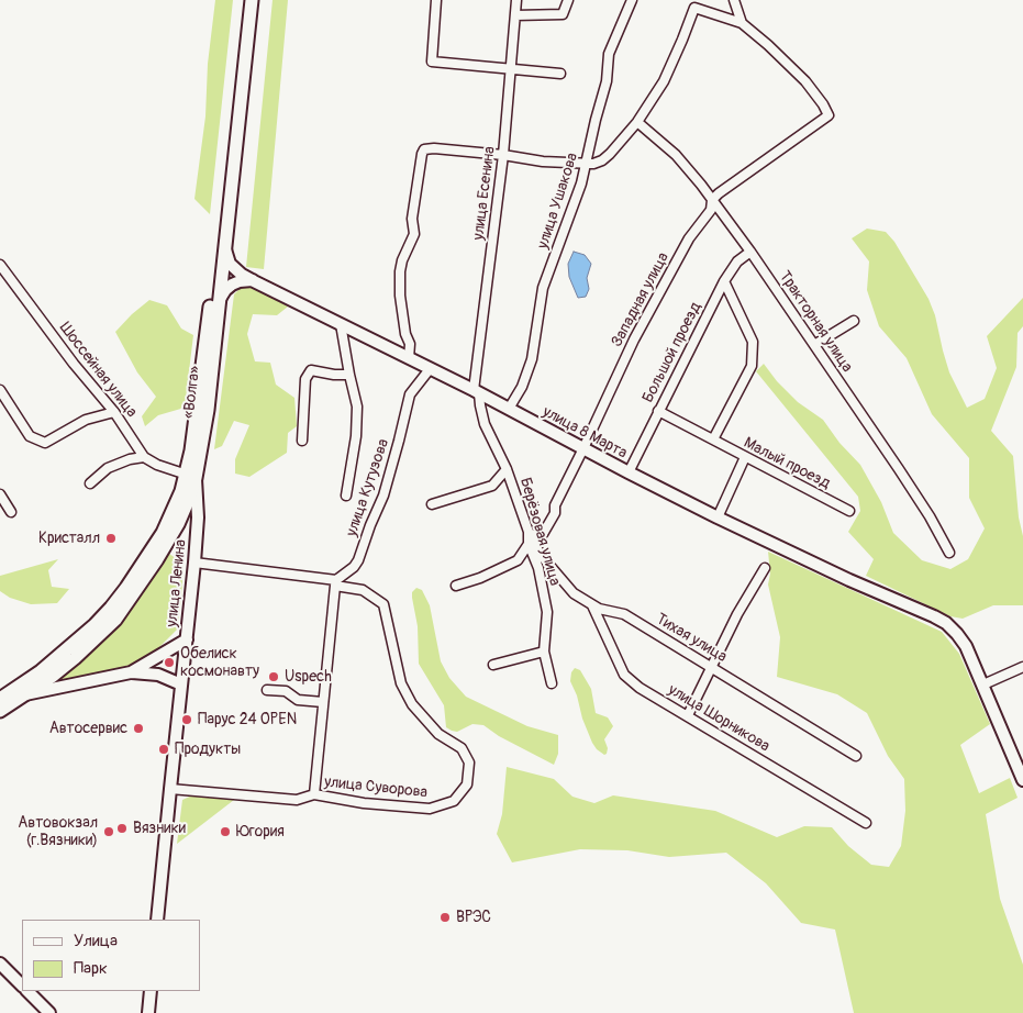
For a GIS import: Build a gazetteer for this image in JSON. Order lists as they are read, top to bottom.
{
  "streets": {
    "highway": ["«Волга»"],
    "main road": ["улица 8 Марта", "улица Ленина"],
    "street": [
      "улица Есенина",
      "улица Ушакова",
      "Западная улица",
      "Тракторная улица",
      "Большой проезд",
      "Шоссейная улица",
      "Малый проезд",
      "улица Кутузова",
      "Берёзовая улица",
      "Тихая улица",
      "улица Шорникова",
      "улица Суворова"
    ]
  },
  "crossings": [
    ["улица Есенина", "улица 8 Марта"],
    ["улица Есенина", "Берёзовая улица"],
    ["улица Ушакова", "улица 8 Марта"],
    ["Западная улица", "Тракторная улица"],
    ["Западная улица", "улица 8 Марта"],
    ["Западная улица", "Берёзовая улица"],
    ["Западная улица", "Тихая улица"],
    ["Тракторная улица", "Большой проезд"],
    ["Большой проезд", "улица 8 Марта"],
    ["Большой проезд", "Малый проезд"],
    ["«Волга»", "улица 8 Марта"],
    ["«Волга»", "улица Ленина"],
    ["улица 8 Марта", "улица Кутузова"],
    ["улица 8 Марта", "Берёзовая улица"],
    ["улица Кутузова", "улица Суворова"],
    ["Берёзовая улица", "Тихая улица"],
    ["улица Ленина", "улица Суворова"],
    ["Тихая улица", "улица Шорникова"]
  ],
  "places": [
    "Кристалл",
    "Обелиск космонавту",
    "Uspech",
    "Парус 24 OPEN",
    "Автосервис",
    "Продукты",
    "Вязники",
    "Автовокзал (г.Вязники)",
    "Югория",
    "ВРЭС"
  ],
  "legend": ["Улица", "Парк"]
}
